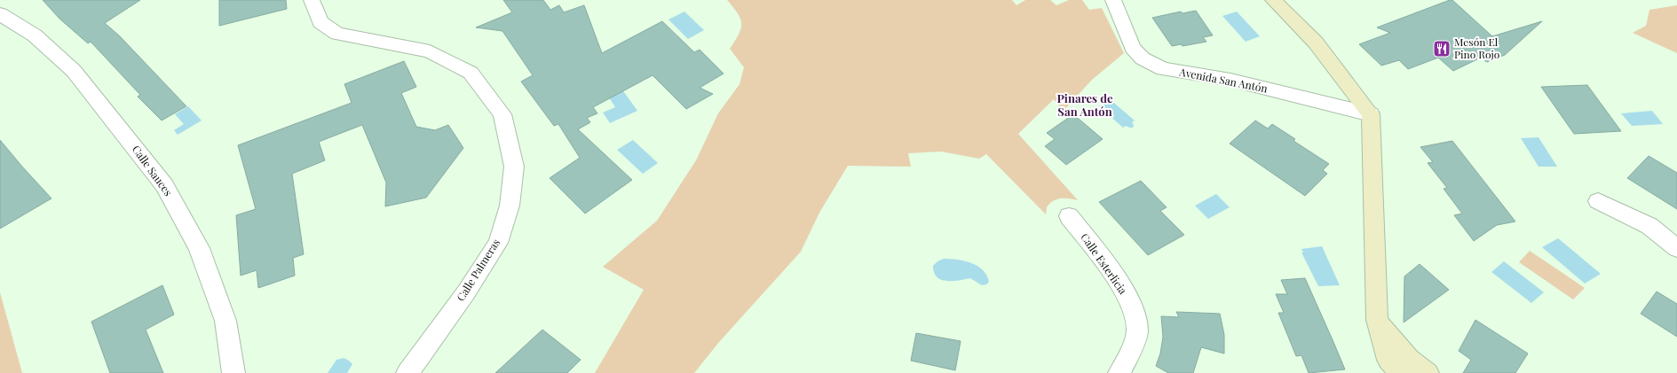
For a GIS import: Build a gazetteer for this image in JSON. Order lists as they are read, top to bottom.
{
  "streets": {
    "street": [
      "Avenida San Antón",
      "Calle Sauces",
      "Calle Esterlicia",
      "Calle Palmeras"
    ]
  },
  "districts": ["Pinares de San Antón"],
  "places": {
    "restaurant": ["Mesón El Pino Rojo"]
  }
}
